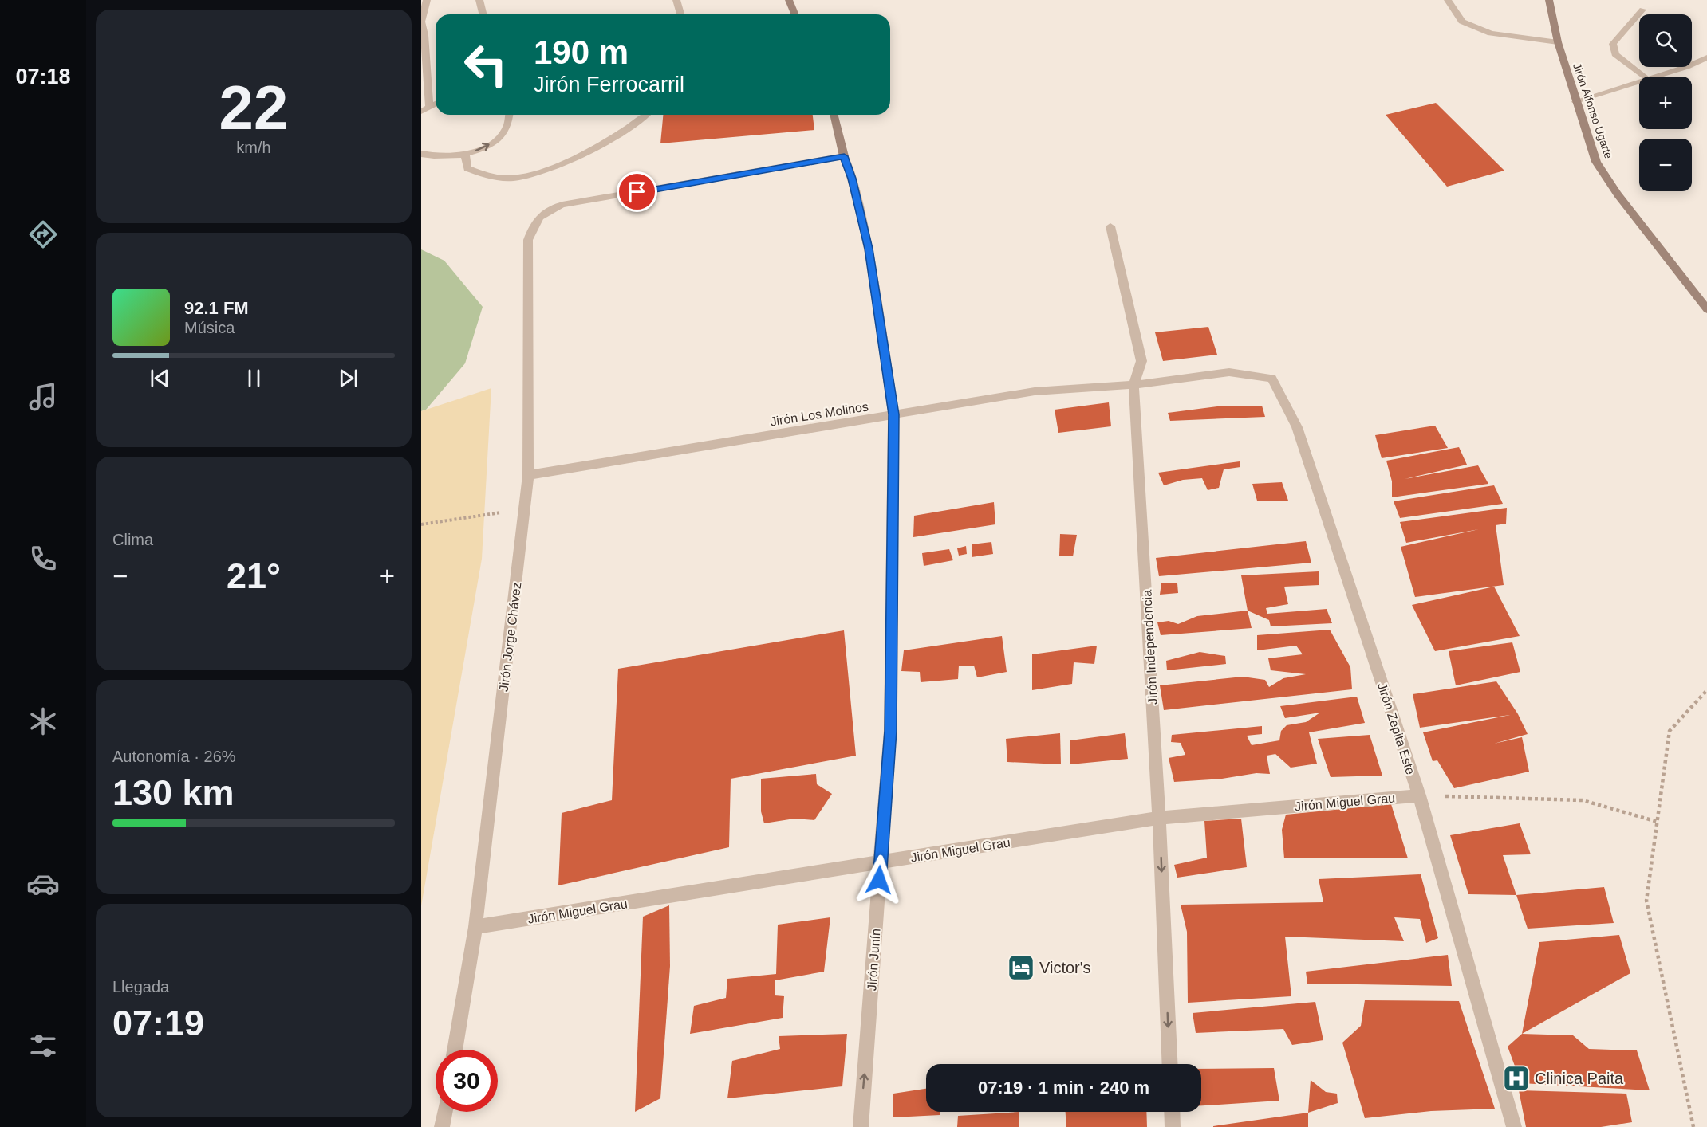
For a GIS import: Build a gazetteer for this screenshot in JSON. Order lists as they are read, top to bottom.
{
  "streets": {
    "main road": ["Jirón Alfonso Ugarte", "Jirón Junín"],
    "street": [
      "Jirón Los Molinos",
      "Jirón Jorge Chávez",
      "Jirón Independencia",
      "Jirón Zepita Este",
      "Jirón Miguel Grau"
    ]
  },
  "crossings": [
    ["Jirón Los Molinos", "Jirón Jorge Chávez"],
    ["Jirón Los Molinos", "Jirón Independencia"],
    ["Jirón Los Molinos", "Jirón Zepita Este"],
    ["Jirón Los Molinos", "Jirón Junín"],
    ["Jirón Jorge Chávez", "Jirón Miguel Grau"],
    ["Jirón Jorge Chávez", "Jirón Junín"],
    ["Jirón Independencia", "Jirón Miguel Grau"],
    ["Jirón Zepita Este", "Jirón Miguel Grau"],
    ["Jirón Miguel Grau", "Jirón Junín"]
  ],
  "places": {
    "hotel": ["Victor's"],
    "hospital": ["Clinica Paita"]
  },
  "page": {
    "tabs": "07:18",
    "tile": [
      ["22", "km/h"],
      "Clima",
      ["Autonomía · 26%", "130 km"],
      ["Llegada", "07:19"]
    ],
    "map_buttons": ["+", "−"],
    "turn": ["190 m", "Jirón Ferrocarril"],
    "song": ["92.1 FM", "Música"],
    "heat": ["−", "21°", "+"],
    "limit": "30",
    "trip": "07:19 · 1 min · 240 m"
  }
}
